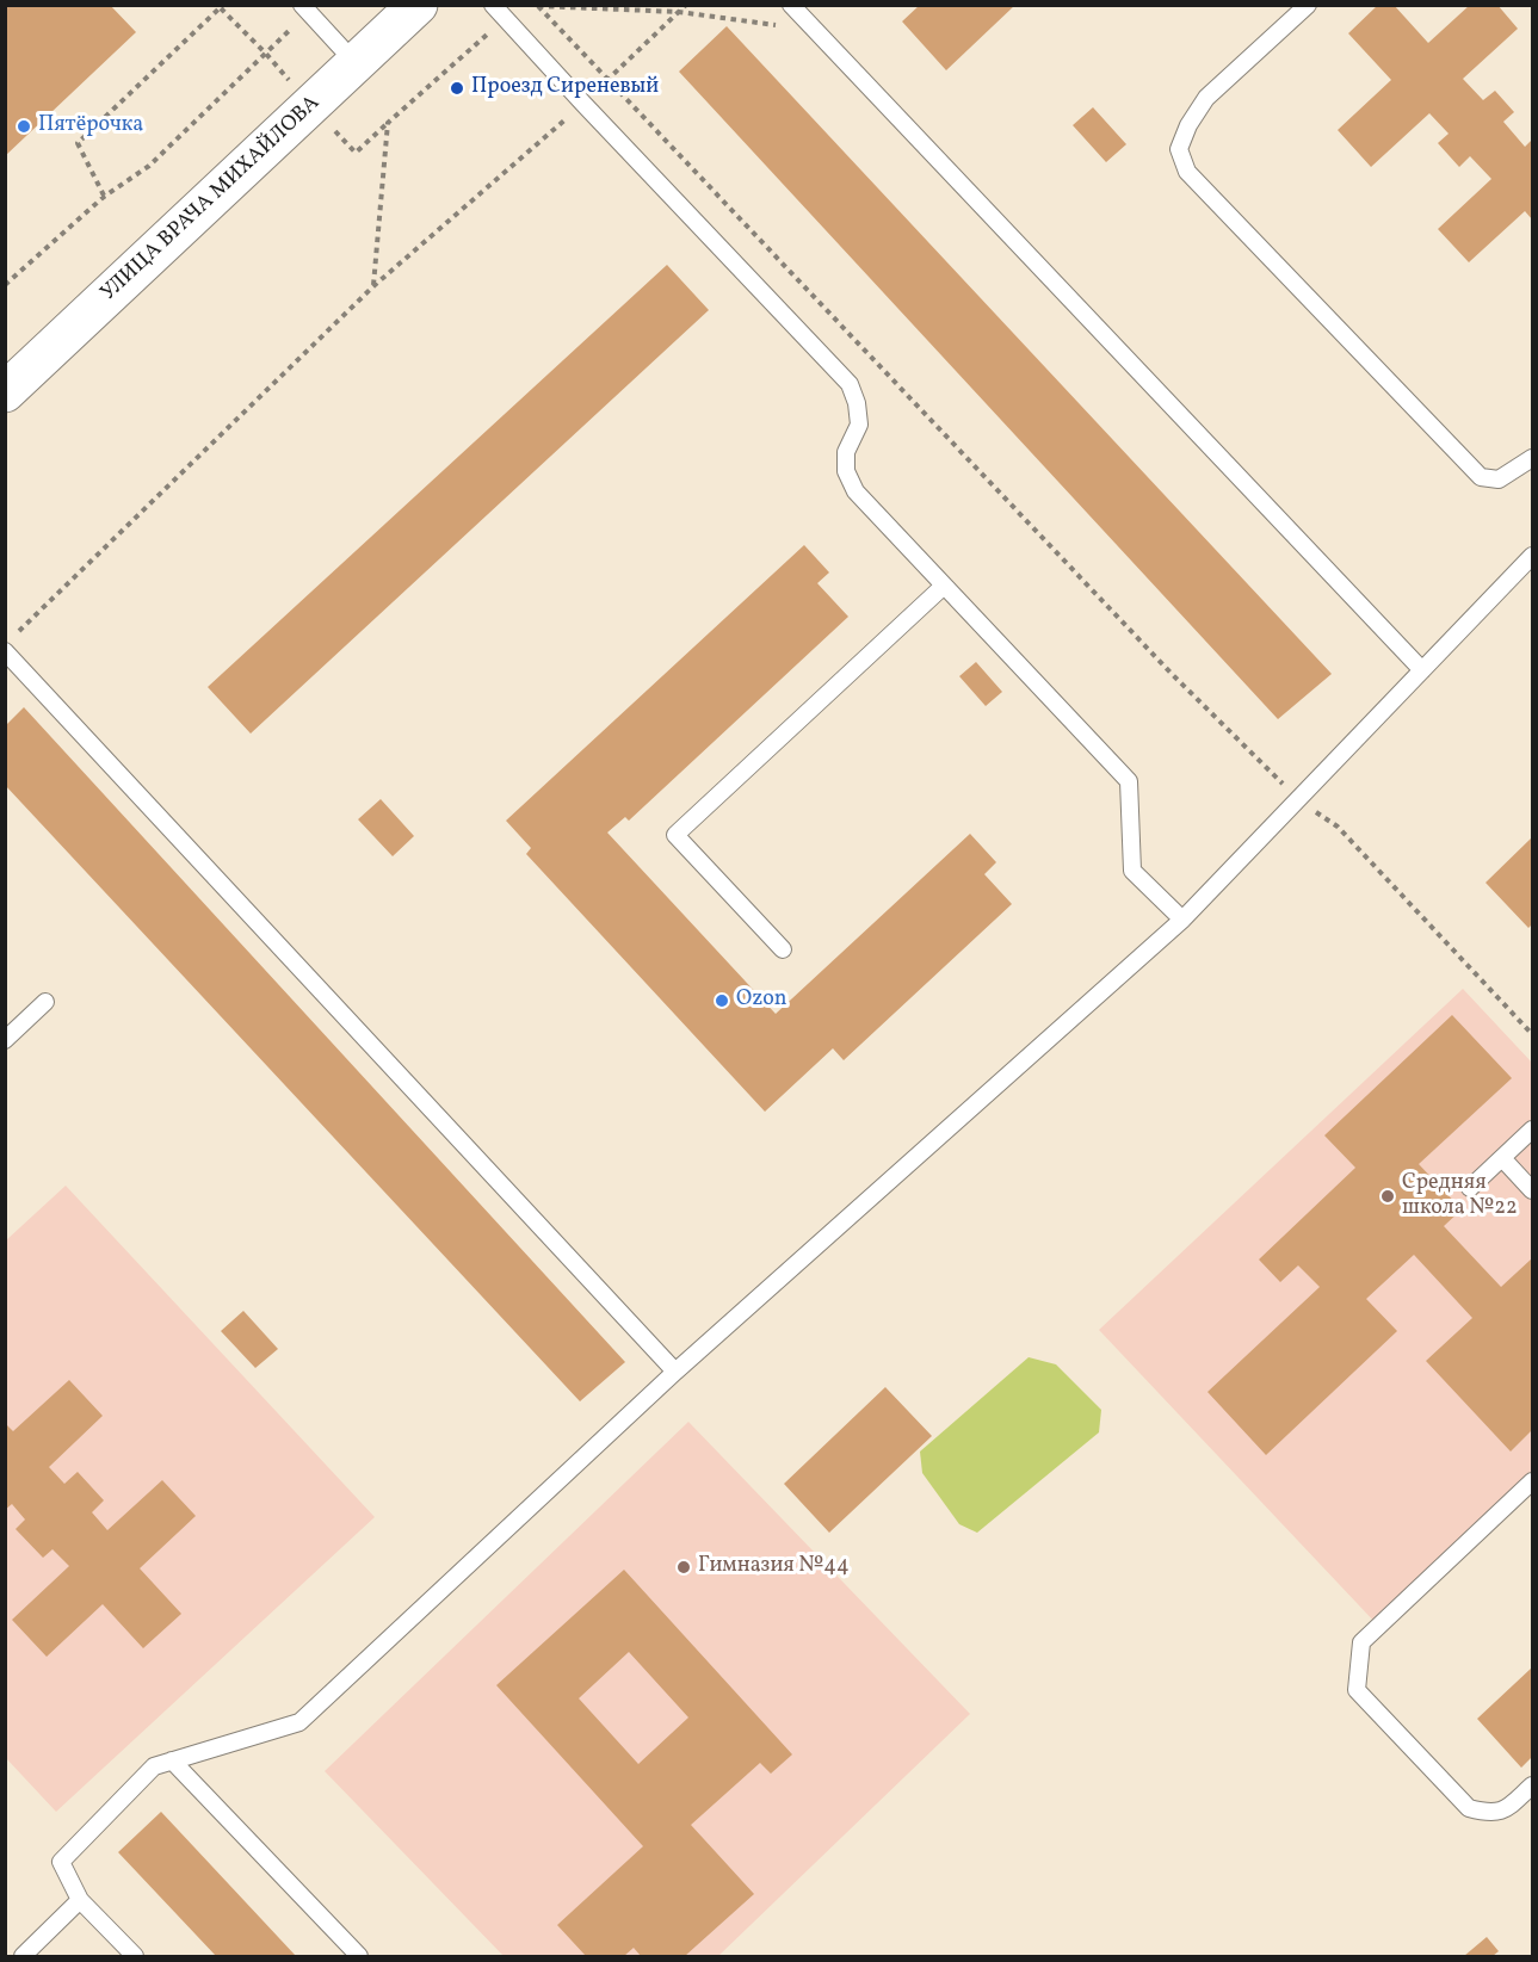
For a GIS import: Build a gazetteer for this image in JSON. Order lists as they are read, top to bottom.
{
  "streets": {
    "main road": ["УЛИЦА ВРАЧА МИХАЙЛОВА"]
  },
  "places": [
    "Проезд Сиреневый",
    "Пятёрочка",
    "Ozon",
    "Средняя школа №22",
    "Гимназия №44"
  ]
}
